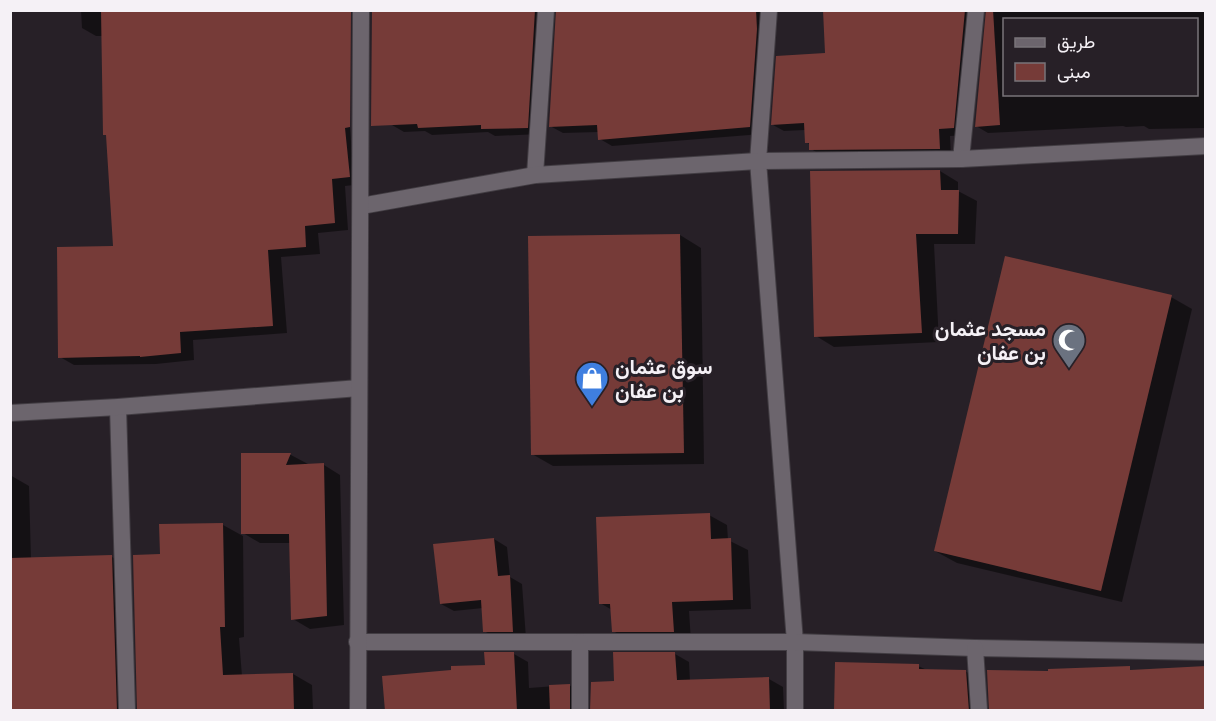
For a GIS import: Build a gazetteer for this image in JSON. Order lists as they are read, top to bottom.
{
  "places": {
    "mosque": ["مسجد عثمان بن عفان"],
    "shop": ["سوق عثمان بن عفان"]
  },
  "legend": ["طريق", "مبنى"]
}
